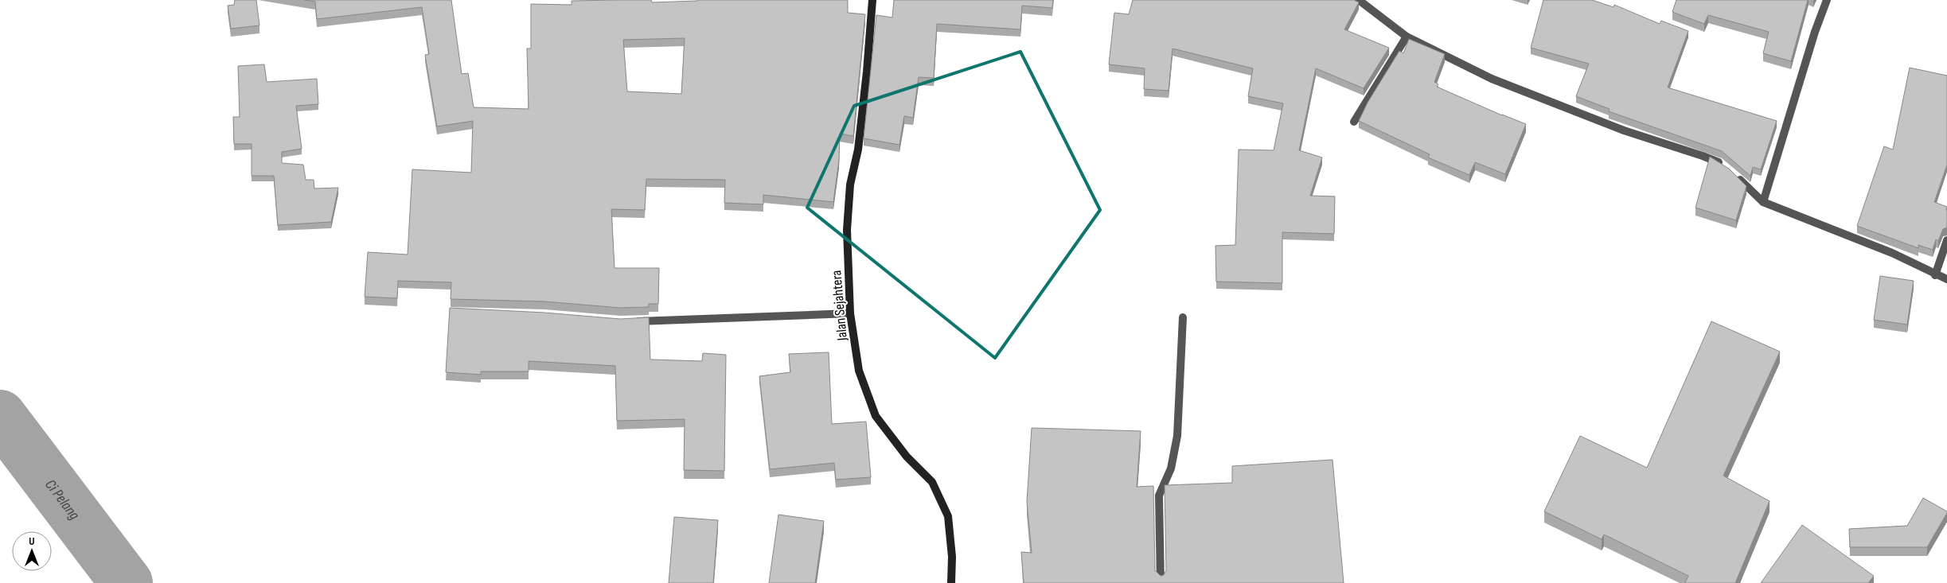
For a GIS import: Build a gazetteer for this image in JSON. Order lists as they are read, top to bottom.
{
  "streets": {
    "street": ["Jalan Sejahtera"]
  },
  "water": ["Ci Pelang"],
  "north": "top"
}
